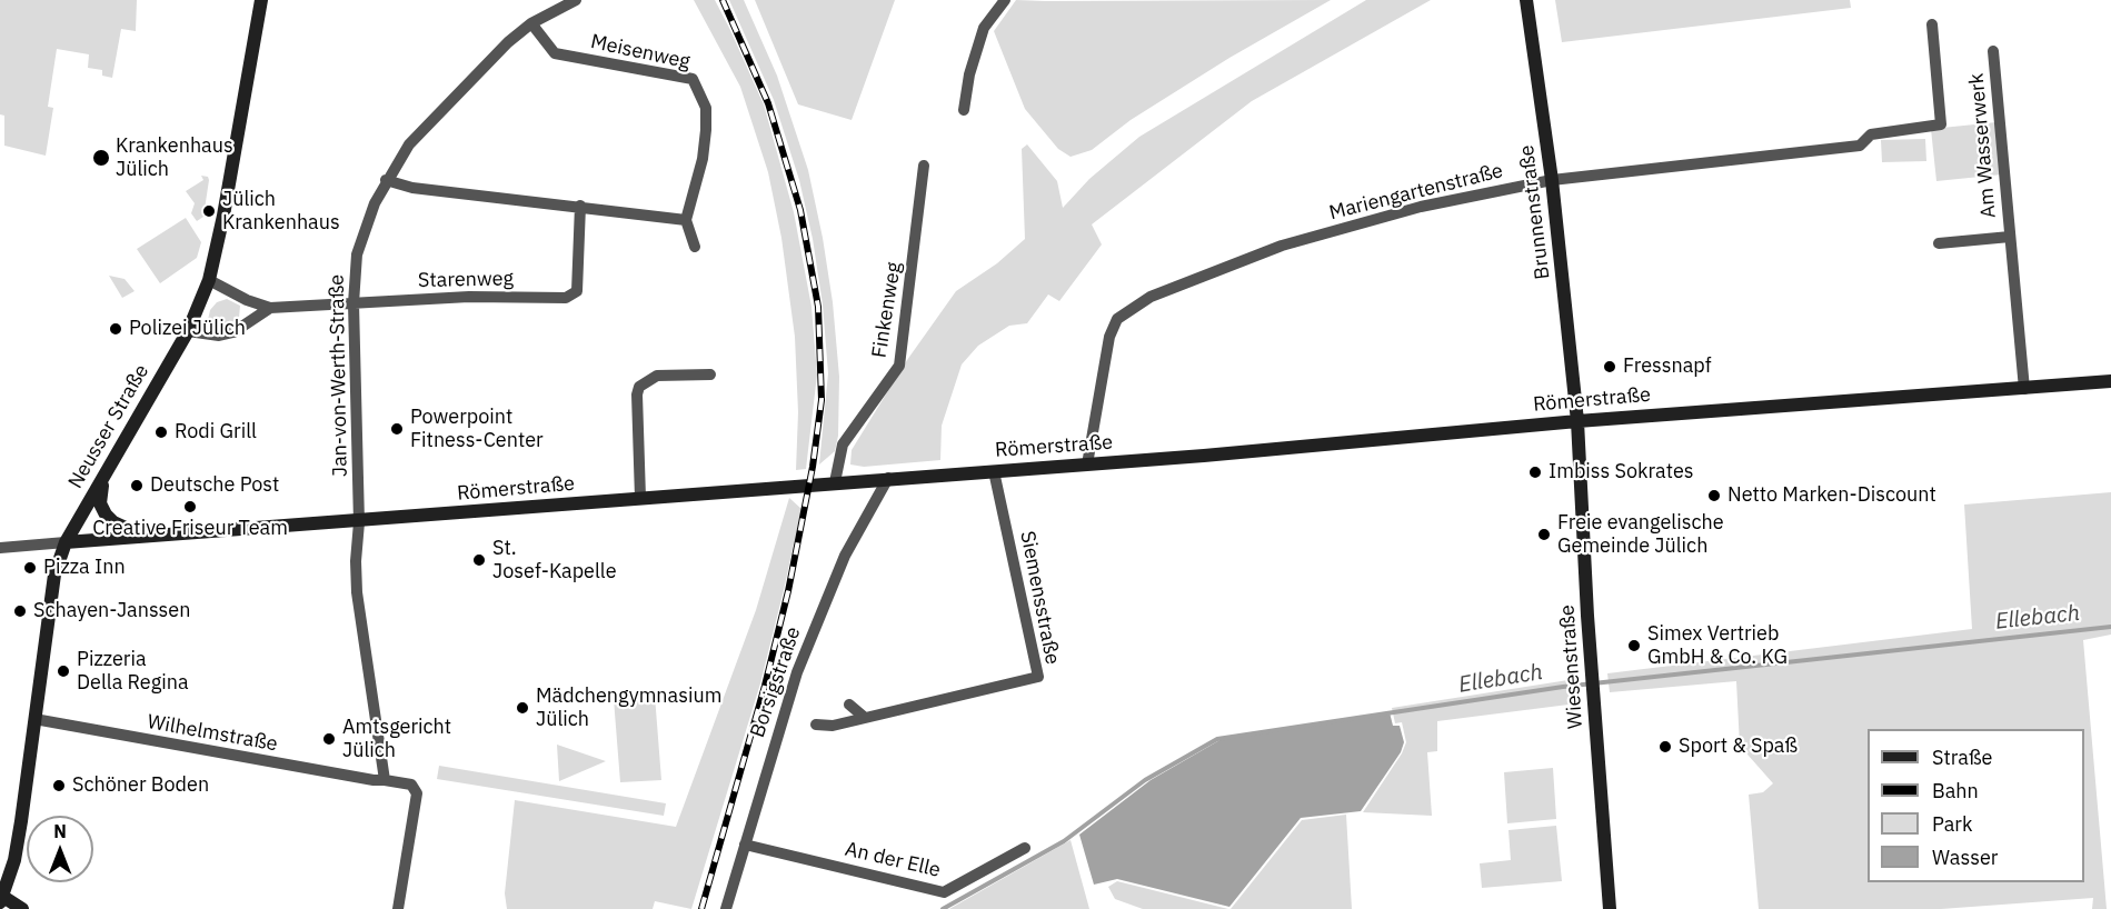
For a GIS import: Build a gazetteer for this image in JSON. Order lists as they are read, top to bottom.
{
  "streets": {
    "main road": [
      "Brunnenstraße",
      "Römerstraße",
      "Neusser Straße",
      "Wiesenstraße"
    ],
    "street": [
      "Meisenweg",
      "Am Wasserwerk",
      "Mariengartenstraße",
      "Starenweg",
      "Finkenweg",
      "Jan-von-Werth-Straße",
      "Siemensstraße",
      "Borsigstraße",
      "Wilhelmstraße",
      "An der Elle"
    ]
  },
  "crossings": [
    ["Meisenweg", "Jan-von-Werth-Straße"],
    ["Am Wasserwerk", "Römerstraße"],
    ["Mariengartenstraße", "Brunnenstraße"],
    ["Mariengartenstraße", "Römerstraße"],
    ["Brunnenstraße", "Römerstraße"],
    ["Brunnenstraße", "Wiesenstraße"],
    ["Starenweg", "Jan-von-Werth-Straße"],
    ["Finkenweg", "Römerstraße"],
    ["Jan-von-Werth-Straße", "Römerstraße"],
    ["Jan-von-Werth-Straße", "Wilhelmstraße"],
    ["Römerstraße", "Neusser Straße"],
    ["Römerstraße", "Siemensstraße"],
    ["Römerstraße", "Wiesenstraße"],
    ["Römerstraße", "Borsigstraße"],
    ["Neusser Straße", "Wilhelmstraße"],
    ["Borsigstraße", "An der Elle"]
  ],
  "water": ["Ellebach"],
  "places": [
    "Krankenhaus Jülich",
    "Jülich Krankenhaus",
    "Polizei Jülich",
    "Fressnapf",
    "Powerpoint Fitness-Center",
    "Rodi Grill",
    "Imbiss Sokrates",
    "Deutsche Post",
    "Netto Marken-Discount",
    "Creative Friseur Team",
    "Freie evangelische Gemeinde Jülich",
    "St. Josef-Kapelle",
    "Pizza Inn",
    "Schayen-Janssen",
    "Simex Vertrieb GmbH & Co. KG",
    "Pizzeria Della Regina",
    "Mädchengymnasium Jülich",
    "Amtsgericht Jülich",
    "Sport & Spaß",
    "Schöner Boden"
  ],
  "legend": [
    "Straße",
    "Bahn",
    "Park",
    "Wasser"
  ],
  "north": "top"
}
